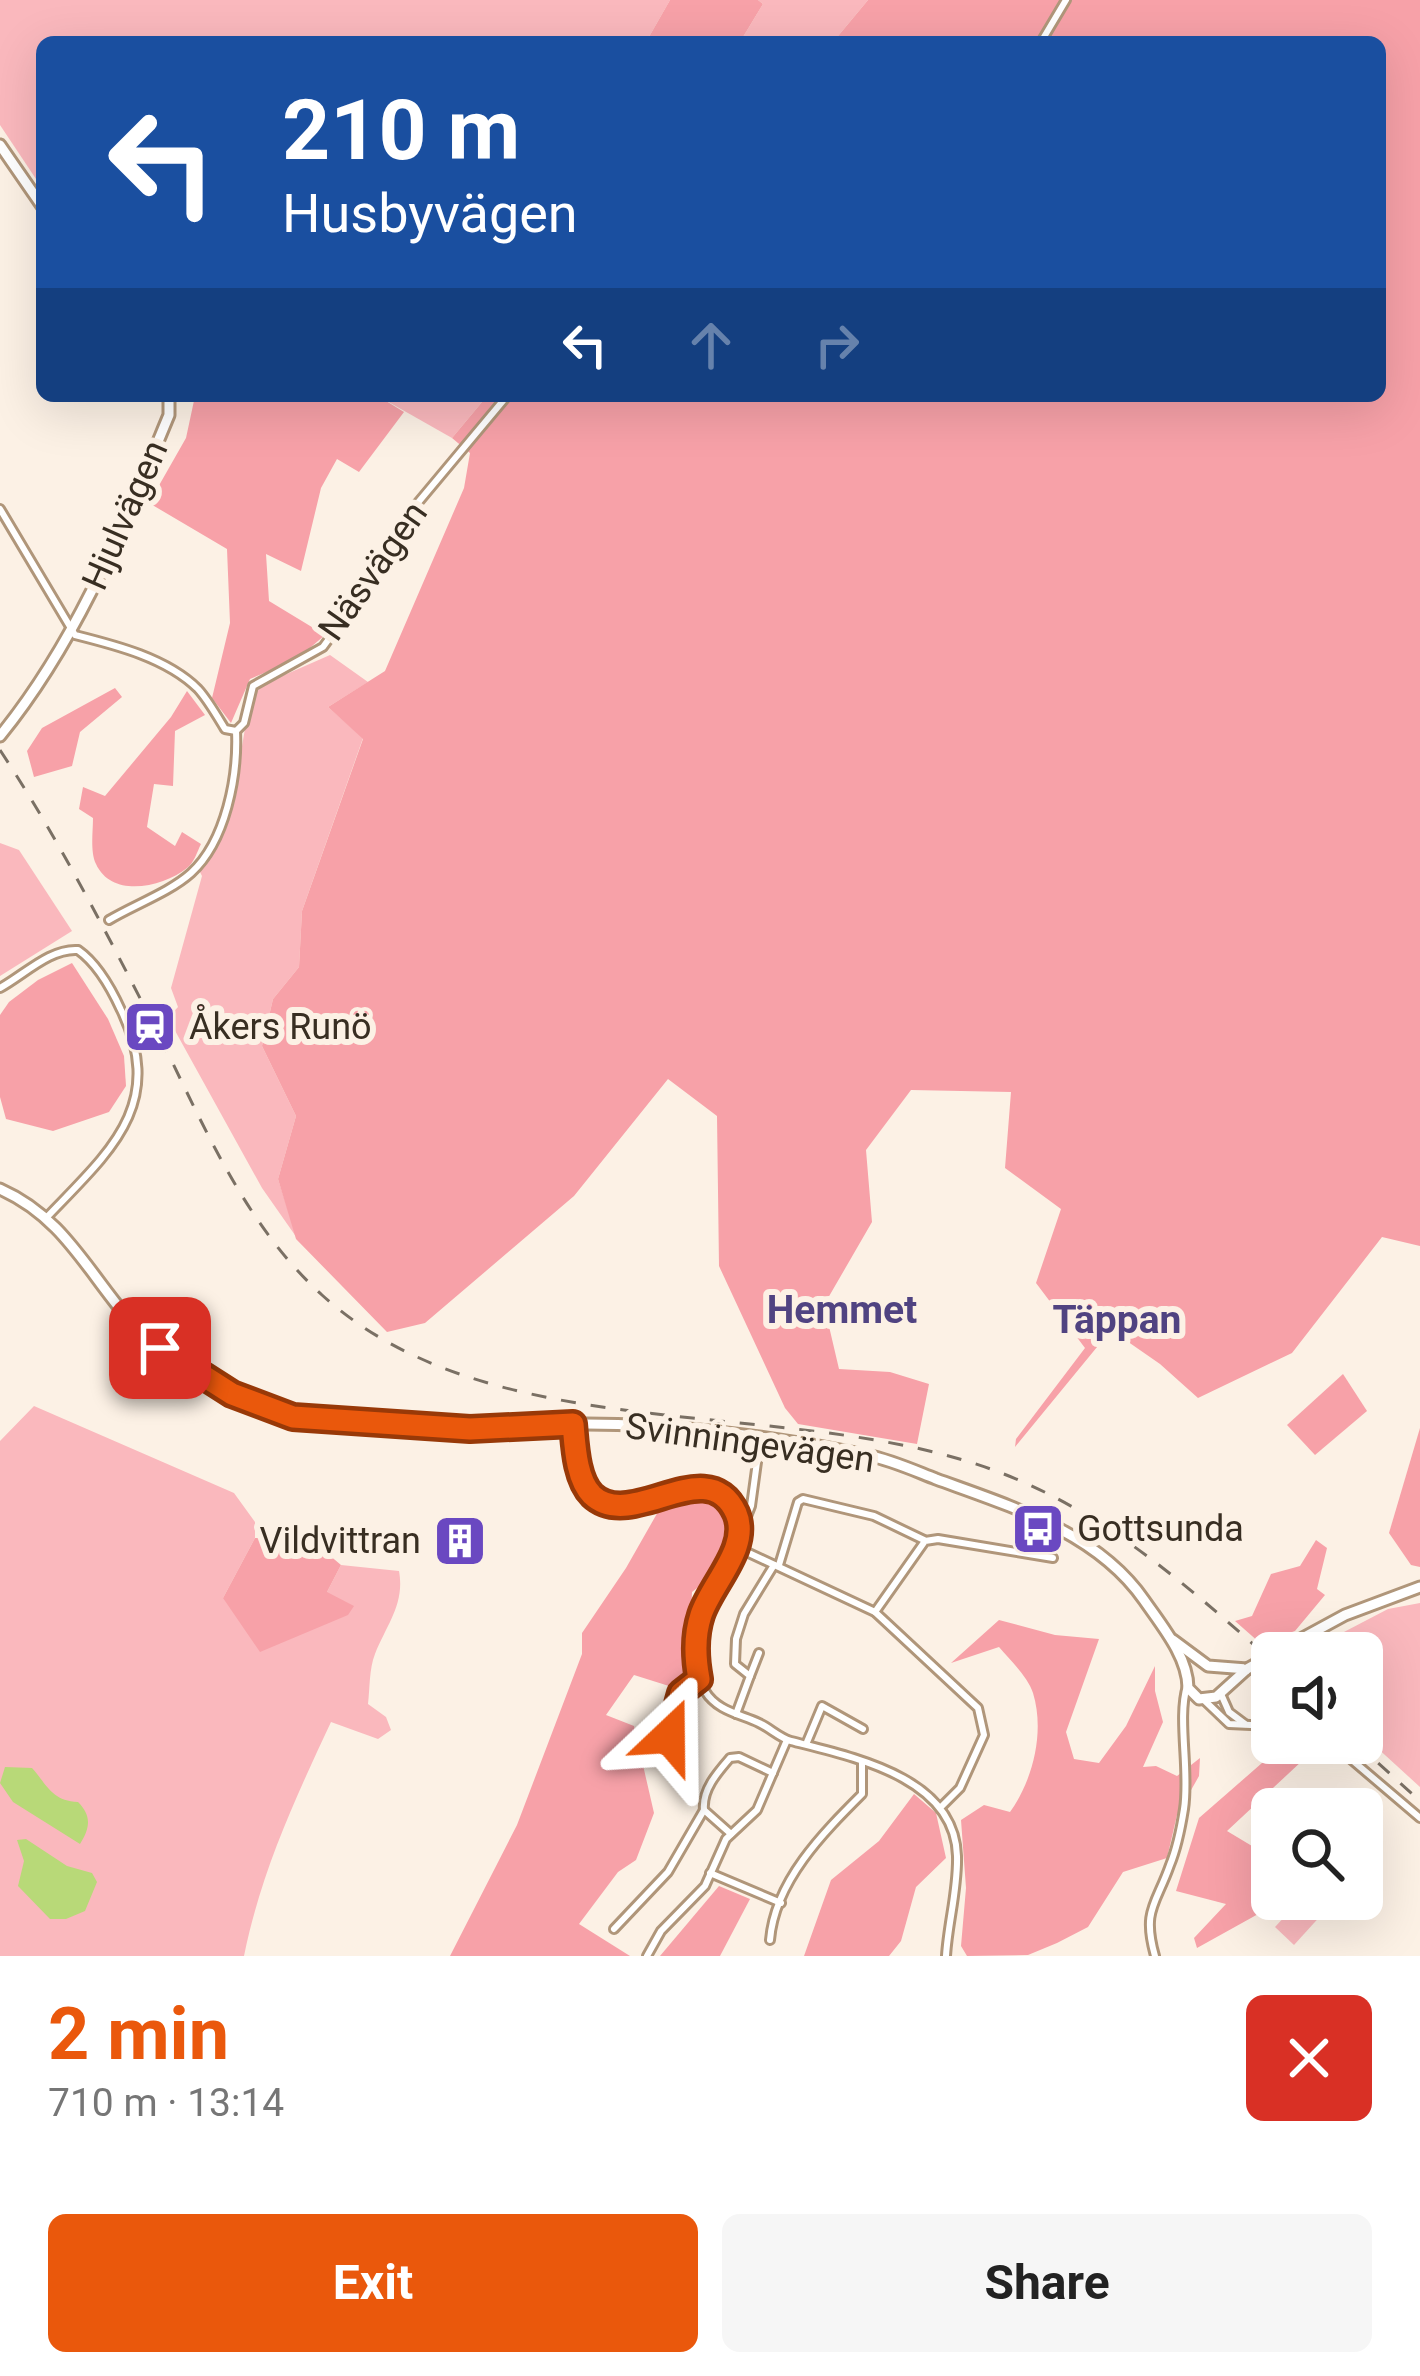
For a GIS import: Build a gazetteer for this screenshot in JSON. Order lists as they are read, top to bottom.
{
  "streets": {
    "main road": ["Hjulvägen", "Svinningevägen"],
    "street": ["Näsvägen"]
  },
  "districts": ["Hemmet", "Täppan"],
  "places": {
    "station": ["Åkers Runö"],
    "bus stop": ["Gottsunda"],
    "building": ["Vildvittran"]
  },
  "page": {
    "turn": ["210 m", "Husbyvägen"],
    "heading": ["2 min", "710 m · 13:14"],
    "buttons": ["Exit", "Share"]
  }
}
